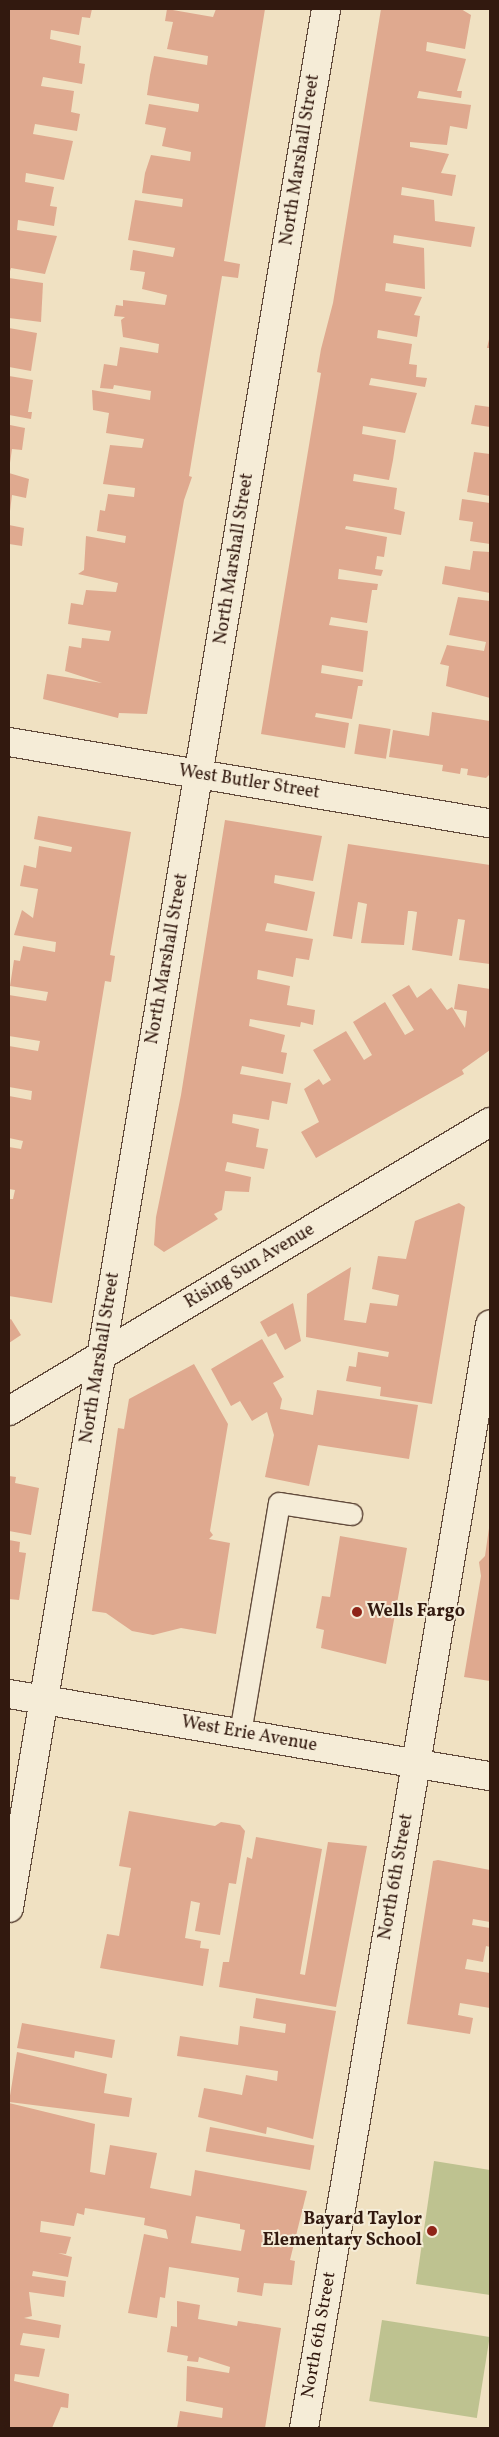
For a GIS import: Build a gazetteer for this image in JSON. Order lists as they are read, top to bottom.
{
  "streets": {
    "street": [
      "North Marshall Street",
      "West Butler Street",
      "Rising Sun Avenue",
      "West Erie Avenue",
      "North 6th Street"
    ]
  },
  "crossings": [
    ["North Marshall Street", "West Butler Street"],
    ["North Marshall Street", "Rising Sun Avenue"],
    ["North Marshall Street", "West Erie Avenue"],
    ["West Erie Avenue", "North 6th Street"]
  ],
  "places": ["Wells Fargo", "Bayard Taylor Elementary School"]
}
